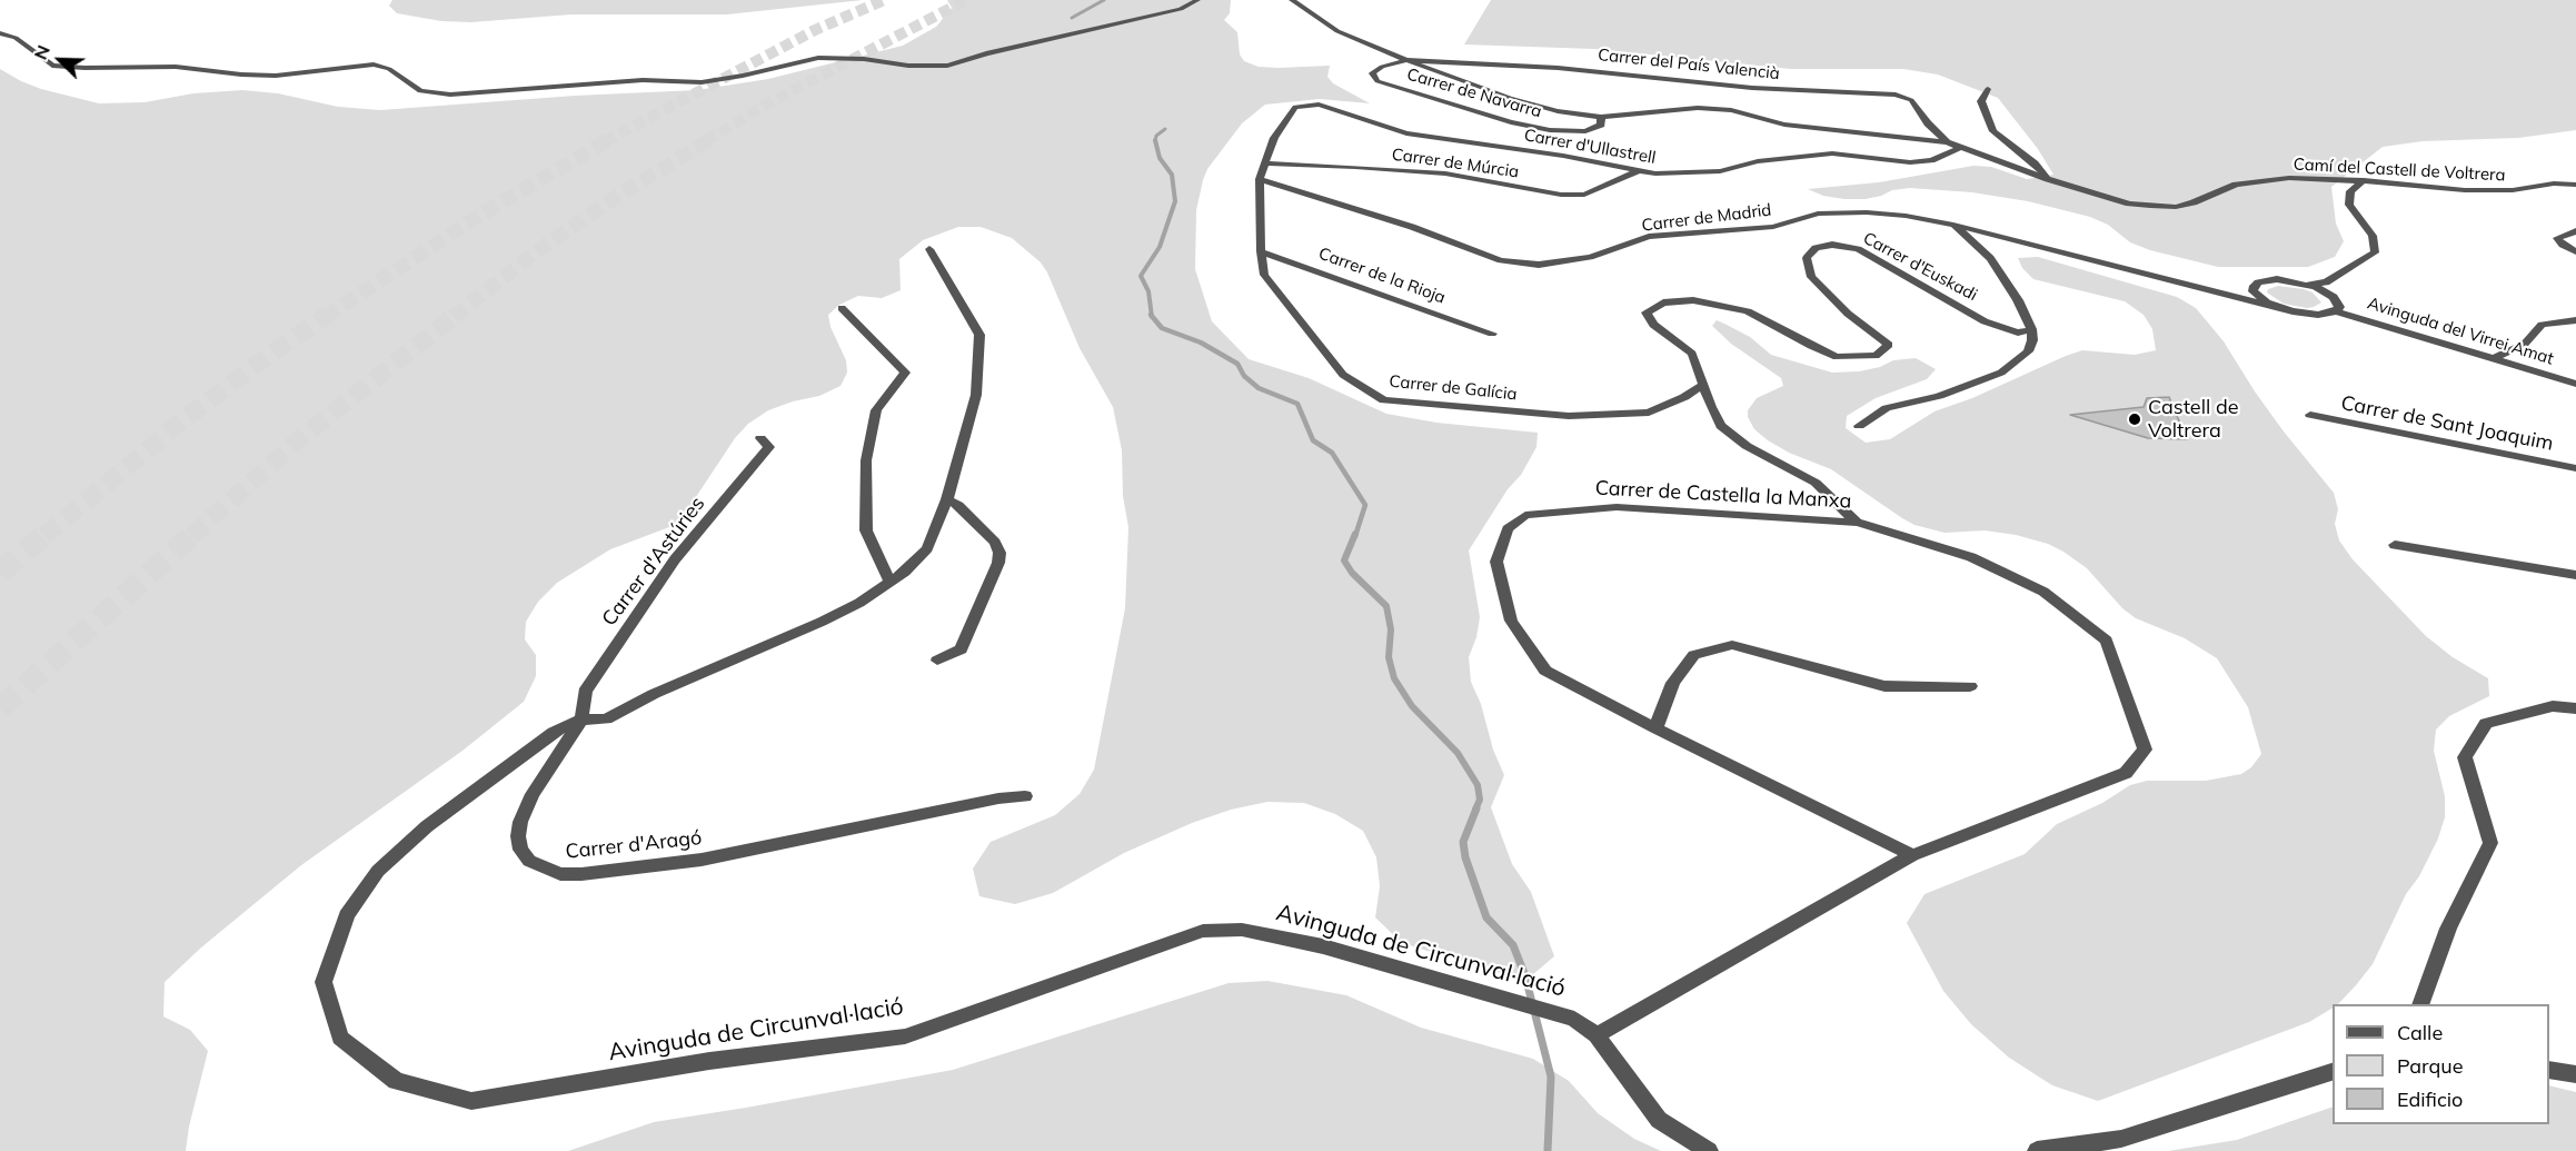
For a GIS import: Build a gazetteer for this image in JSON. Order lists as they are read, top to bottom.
{
  "streets": {
    "street": [
      "Carrer del País Valencià",
      "Carrer de Navarra",
      "Carrer d'Ullastrell",
      "Carrer de Múrcia",
      "Camí del Castell de Voltrera",
      "Carrer de Madrid",
      "Carrer d'Euskadi",
      "Carrer de la Rioja",
      "Avinguda del Virrei Amat",
      "Carrer de Galícia",
      "Carrer de Sant Joaquim",
      "Carrer de Castella la Manxa",
      "Carrer d'Astúries",
      "Carrer d'Aragó",
      "Avinguda de Circunval·lació"
    ]
  },
  "crossings": [
    ["Carrer del País Valencià", "Carrer de Navarra"],
    ["Carrer del País Valencià", "Camí del Castell de Voltrera"],
    ["Carrer de Navarra", "Camí del Castell de Voltrera"],
    ["Carrer d'Ullastrell", "Carrer de Múrcia"],
    ["Carrer d'Ullastrell", "Camí del Castell de Voltrera"],
    ["Carrer d'Ullastrell", "Carrer de Galícia"],
    ["Carrer de Múrcia", "Carrer de Galícia"],
    ["Carrer de Madrid", "Avinguda del Virrei Amat"],
    ["Carrer de Madrid", "Carrer de Galícia"],
    ["Carrer d'Euskadi", "Carrer de Galícia"],
    ["Carrer d'Euskadi", "Carrer de Castella la Manxa"],
    ["Carrer de la Rioja", "Carrer de Galícia"],
    ["Carrer de Castella la Manxa", "Avinguda de Circunval·lació"],
    ["Carrer d'Astúries", "Carrer d'Aragó"],
    ["Carrer d'Astúries", "Avinguda de Circunval·lació"],
    ["Carrer d'Aragó", "Avinguda de Circunval·lació"]
  ],
  "places": ["Castell de Voltrera"],
  "legend": ["Calle", "Parque", "Edificio"],
  "north": "top left"
}
